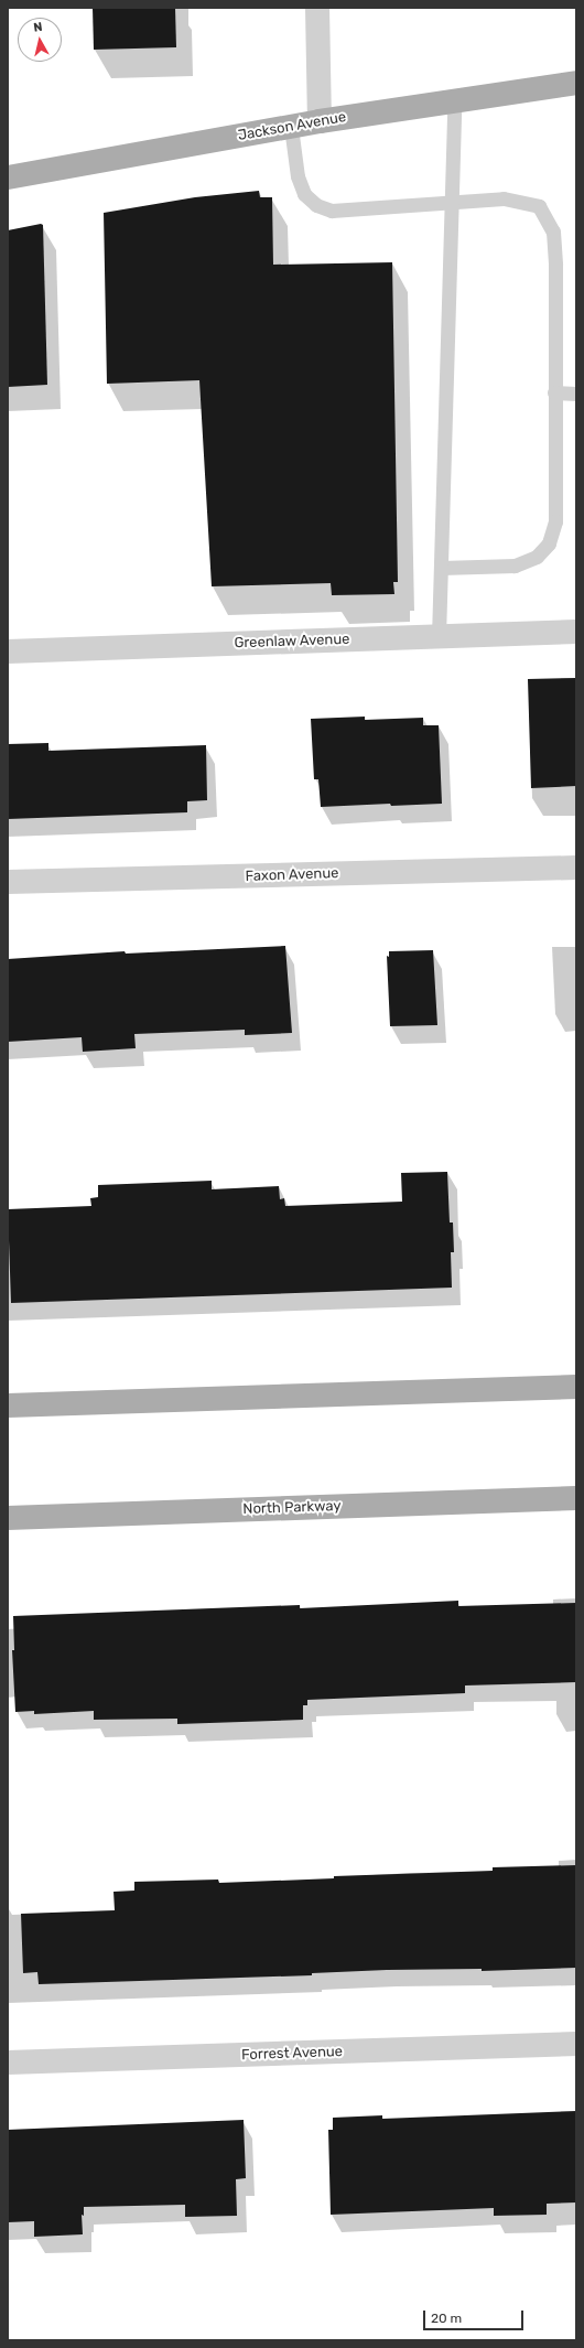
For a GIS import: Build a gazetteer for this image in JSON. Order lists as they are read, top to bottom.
{
  "streets": {
    "main road": ["Jackson Avenue", "North Parkway"],
    "street": ["Greenlaw Avenue", "Faxon Avenue", "Forrest Avenue"]
  },
  "scale_bar": "20 m",
  "north": "top"
}
